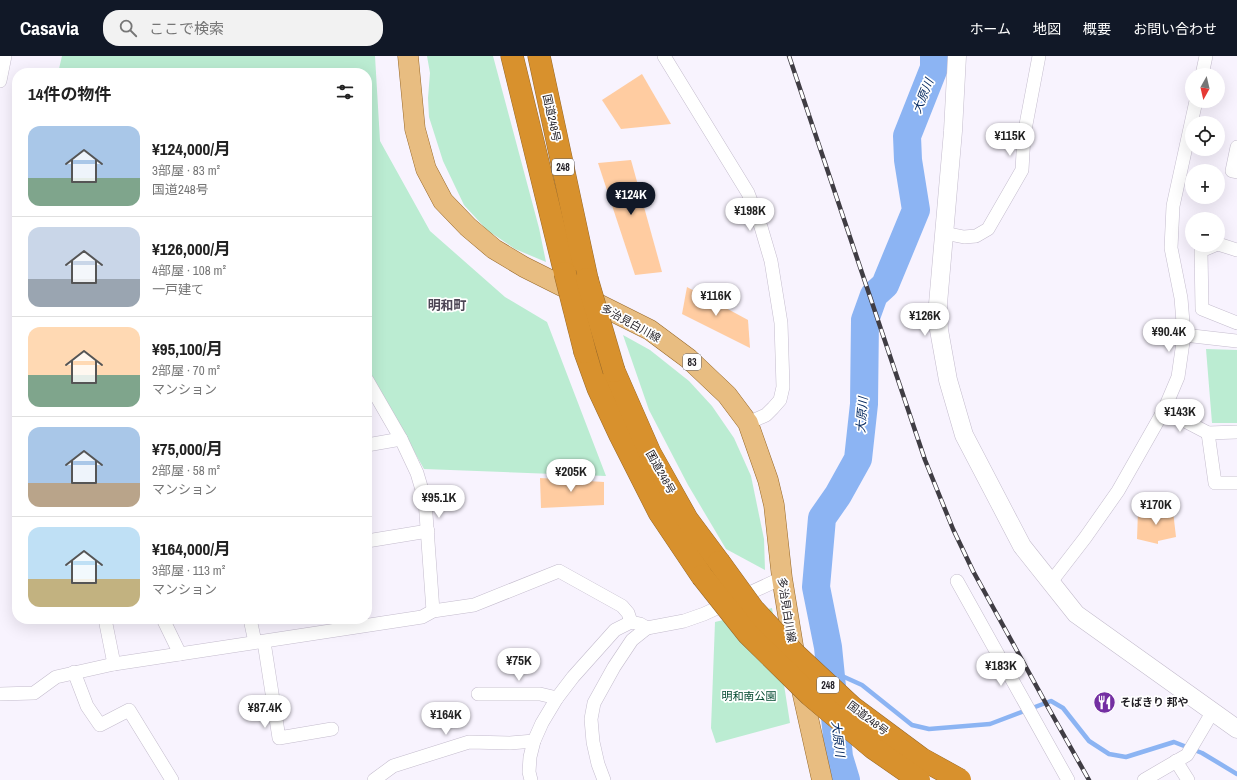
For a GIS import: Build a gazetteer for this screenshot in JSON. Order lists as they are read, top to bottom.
{
  "streets": {
    "highway": ["国道248号", "248"],
    "main road": ["多治見白川線", "83"]
  },
  "districts": ["明和町"],
  "water": ["大原川"],
  "parks": ["明和南公園"],
  "places": {
    "restaurant": ["そばきり 邦や"]
  },
  "north": "bottom",
  "page": {
    "header": "Casavia",
    "search": "ここで検索",
    "nav": [
      "ホーム",
      "地図",
      "概要",
      "お問い合わせ"
    ],
    "map_buttons": ["+", "−"],
    "heading": "14件の物件",
    "list": [
      {
        "name": "¥124,000/月",
        "note": "3部屋 · 83 m² · 国道248号"
      },
      {
        "name": "¥126,000/月",
        "note": "4部屋 · 108 m² · 一戸建て"
      },
      {
        "name": "¥95,100/月",
        "note": "2部屋 · 70 m² · マンション"
      },
      {
        "name": "¥75,000/月",
        "note": "2部屋 · 58 m² · マンション"
      },
      {
        "name": "¥164,000/月",
        "note": "3部屋 · 113 m² · マンション"
      }
    ],
    "price": [
      "¥115K",
      "¥124K",
      "¥198K",
      "¥116K",
      "¥126K",
      "¥90.4K",
      "¥143K",
      "¥205K",
      "¥95.1K",
      "¥170K",
      "¥75K",
      "¥183K",
      "¥87.4K",
      "¥164K"
    ]
  }
}
